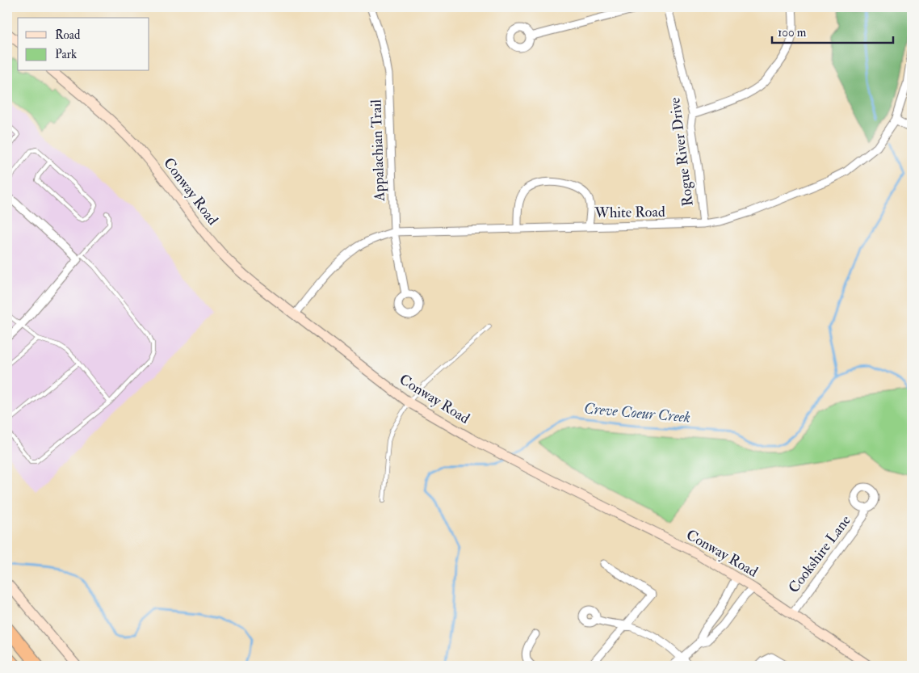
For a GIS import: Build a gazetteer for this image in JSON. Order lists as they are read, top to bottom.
{
  "streets": {
    "street": [
      "Appalachian Trail",
      "Rogue River Drive",
      "Conway Road",
      "White Road",
      "Cookshire Lane"
    ]
  },
  "crossings": [
    ["Appalachian Trail", "White Road"],
    ["Rogue River Drive", "White Road"],
    ["Conway Road", "White Road"],
    ["Conway Road", "Cookshire Lane"]
  ],
  "water": ["Creve Coeur Creek"],
  "legend": ["Road", "Park"],
  "scale_bar": "100 m"
}
